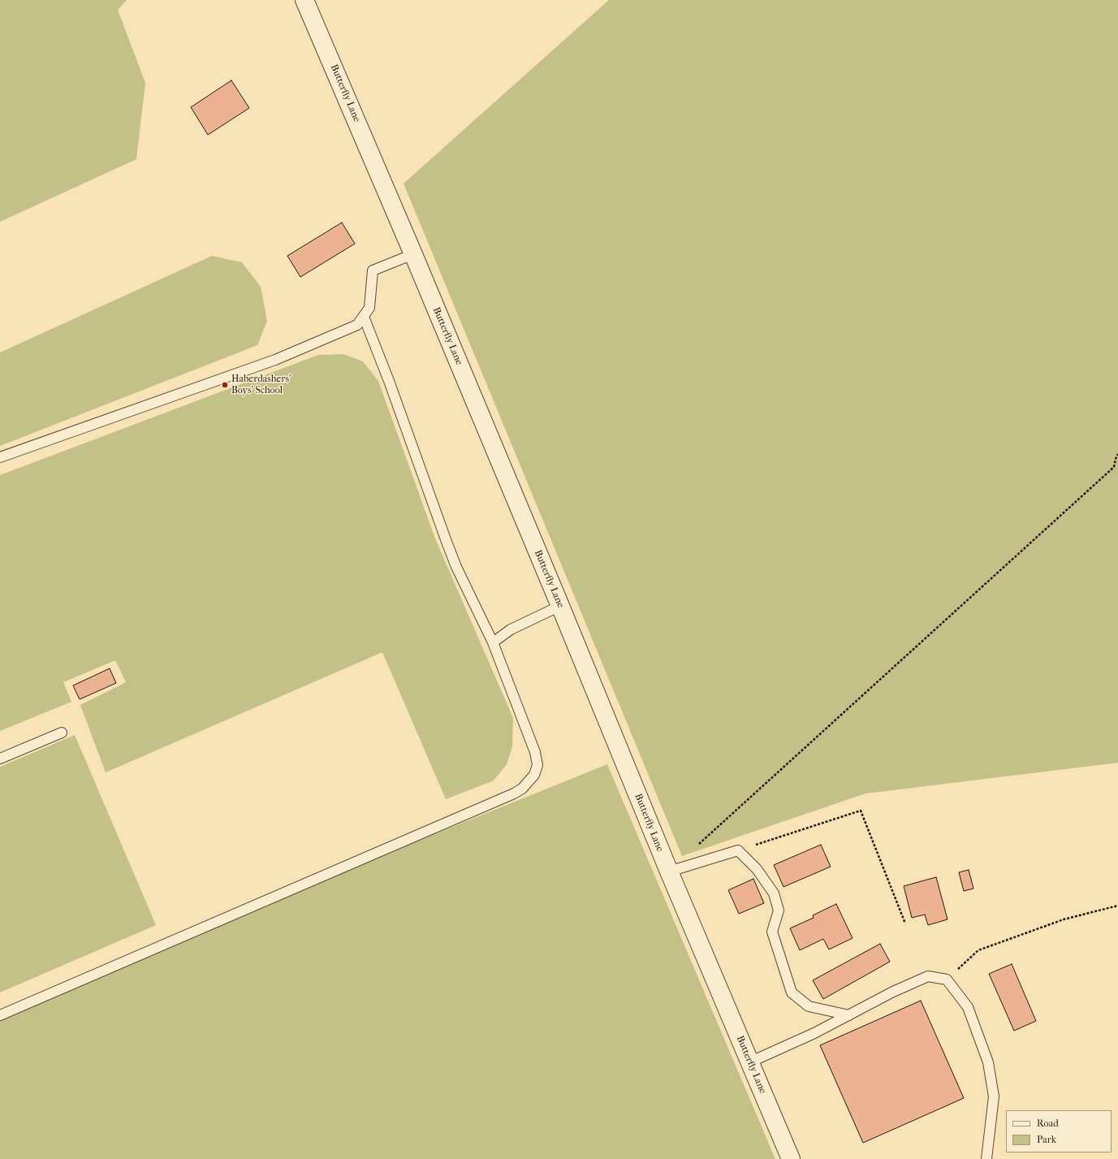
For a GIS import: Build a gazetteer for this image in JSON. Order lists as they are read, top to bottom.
{
  "streets": {
    "street": ["Butterfly Lane"]
  },
  "places": ["Haberdashers' Boys' School"],
  "legend": ["Road", "Park"]
}
